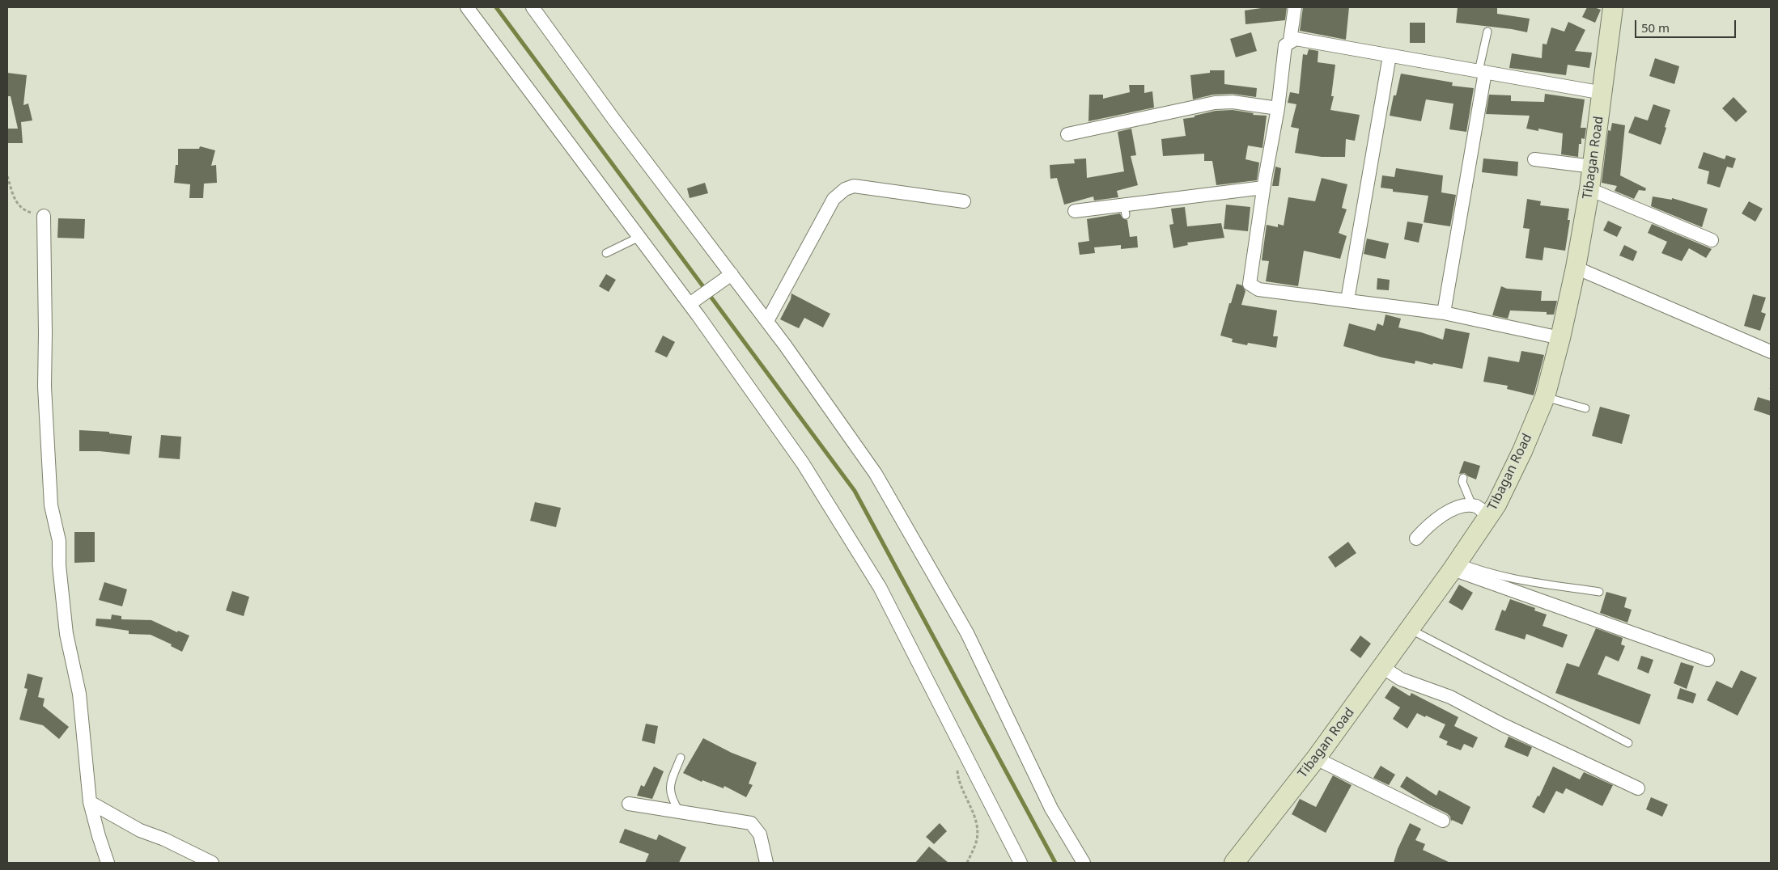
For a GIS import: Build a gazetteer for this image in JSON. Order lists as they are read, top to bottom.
{
  "streets": {
    "main road": ["Tibagan Road"]
  },
  "scale_bar": "50 m"
}
